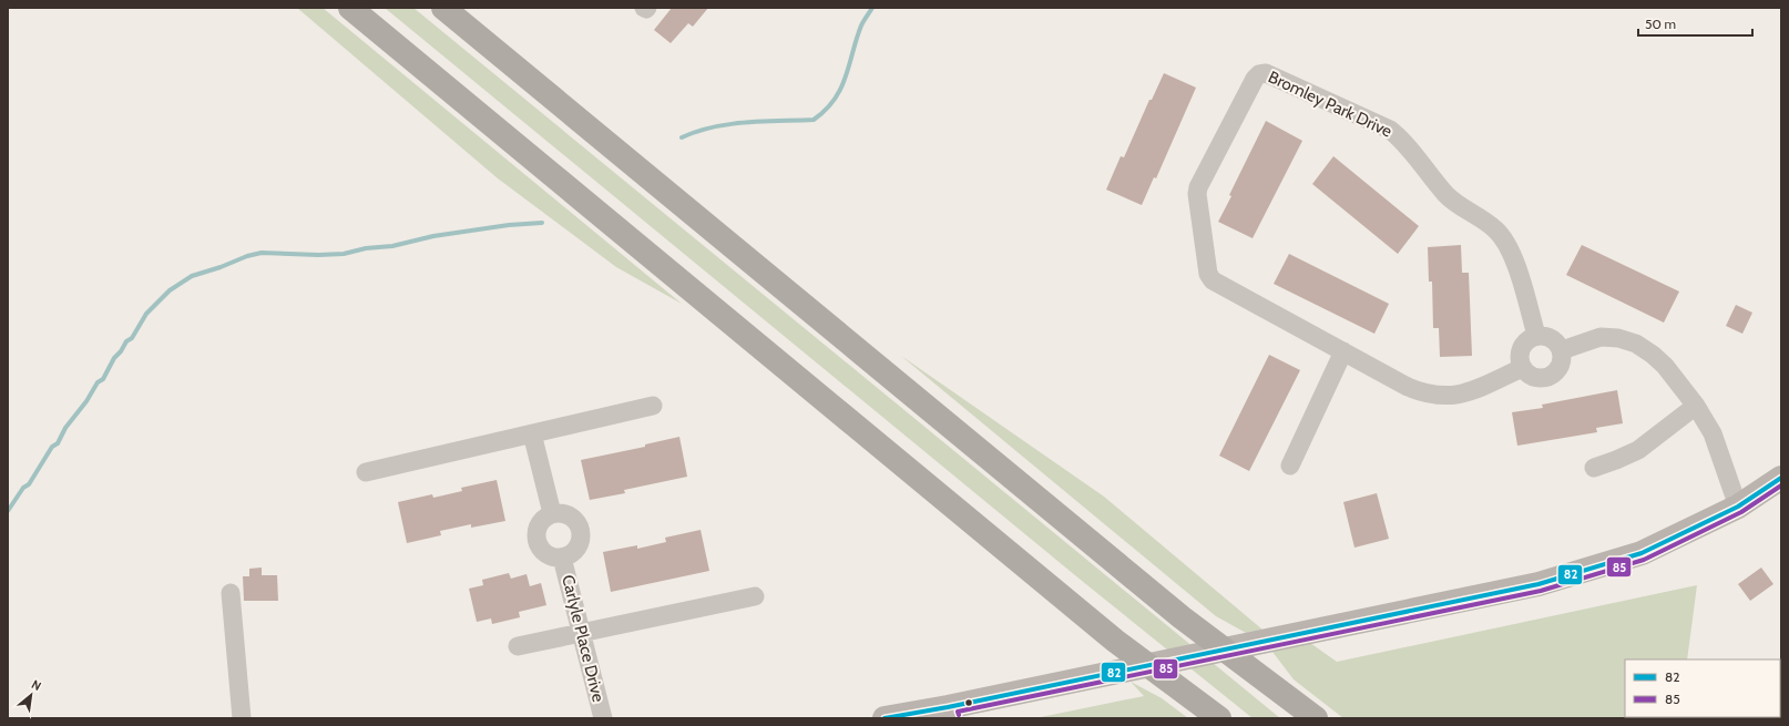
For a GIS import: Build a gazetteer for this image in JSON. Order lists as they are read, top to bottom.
{
  "streets": {
    "street": ["Bromley Park Drive", "Carlyle Place Drive"]
  },
  "lines": ["transit line 82", "transit line 85"],
  "legend": ["82", "85"],
  "scale_bar": "50 m",
  "north": "top right"
}
